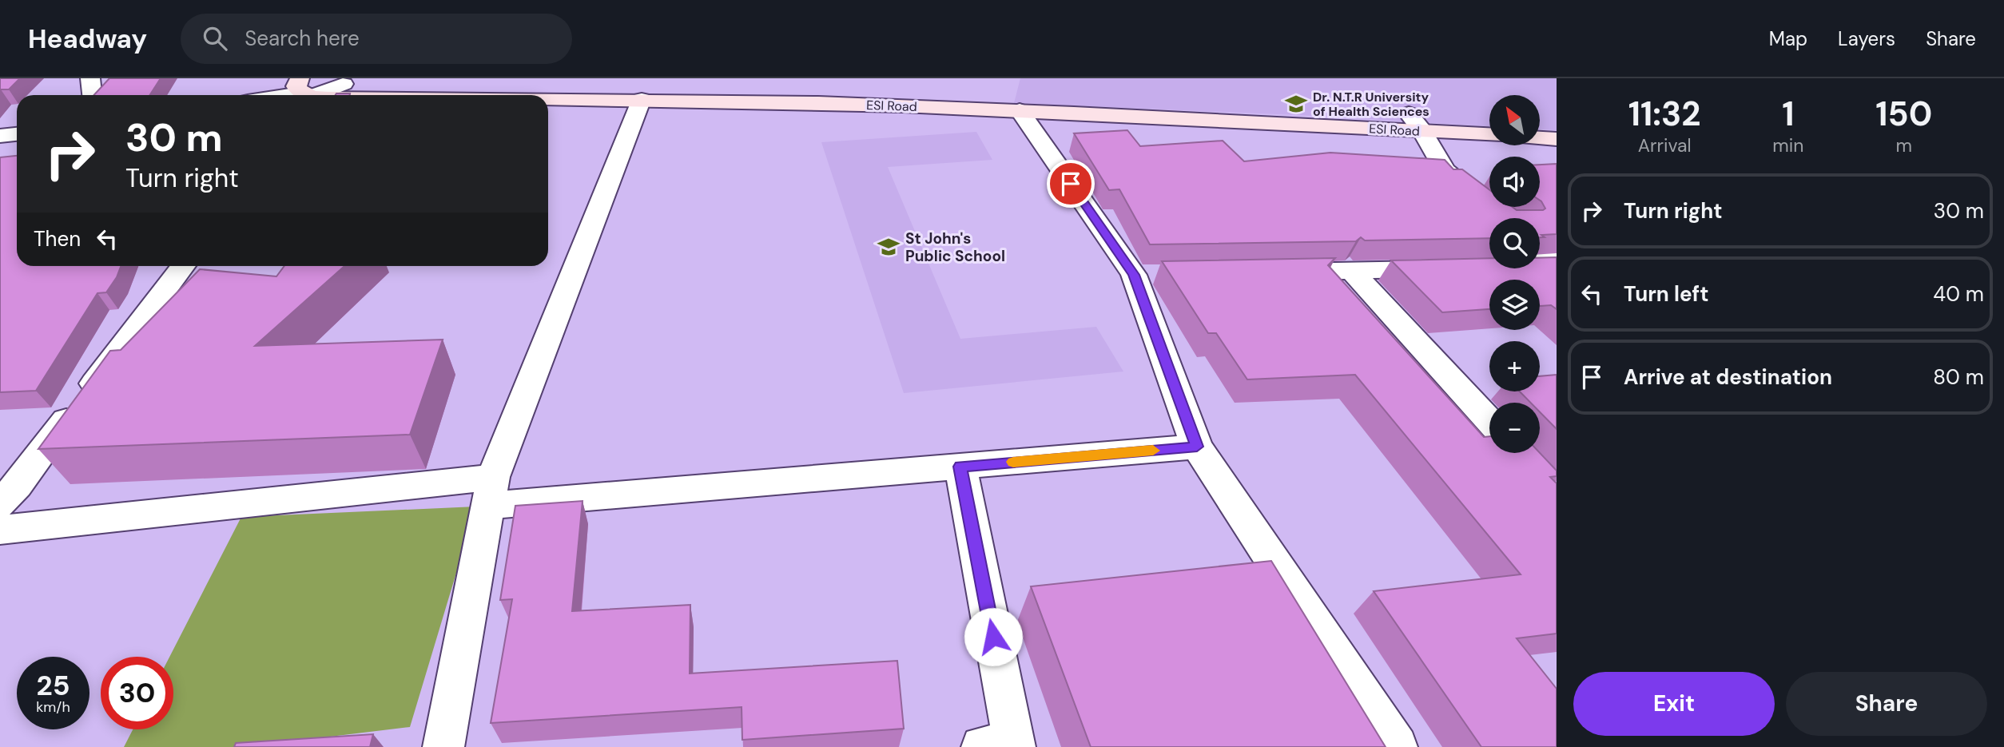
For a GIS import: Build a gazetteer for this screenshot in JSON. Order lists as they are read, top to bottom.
{
  "streets": {
    "street": ["ESI Road"]
  },
  "places": {
    "school or university": ["Dr. N.T.R University of Health Sciences", "St John's Public School"]
  },
  "north": "top left",
  "page": {
    "header": "Headway",
    "search": "Search here",
    "nav": ["Map", "Layers", "Share"],
    "eta": [
      "11:32",
      "Arrival",
      "1",
      "min",
      "150",
      "m"
    ],
    "map_buttons": ["+", "−"],
    "turn": ["30 m", "Turn right"],
    "list": [
      {
        "name": "Turn right",
        "value": "30 m"
      },
      {
        "name": "Turn left",
        "value": "40 m"
      },
      {
        "name": "Arrive at destination",
        "value": "80 m"
      }
    ],
    "then": "Then",
    "speed": "25 km/h",
    "limit": "30",
    "buttons": ["Exit", "Share"]
  }
}
